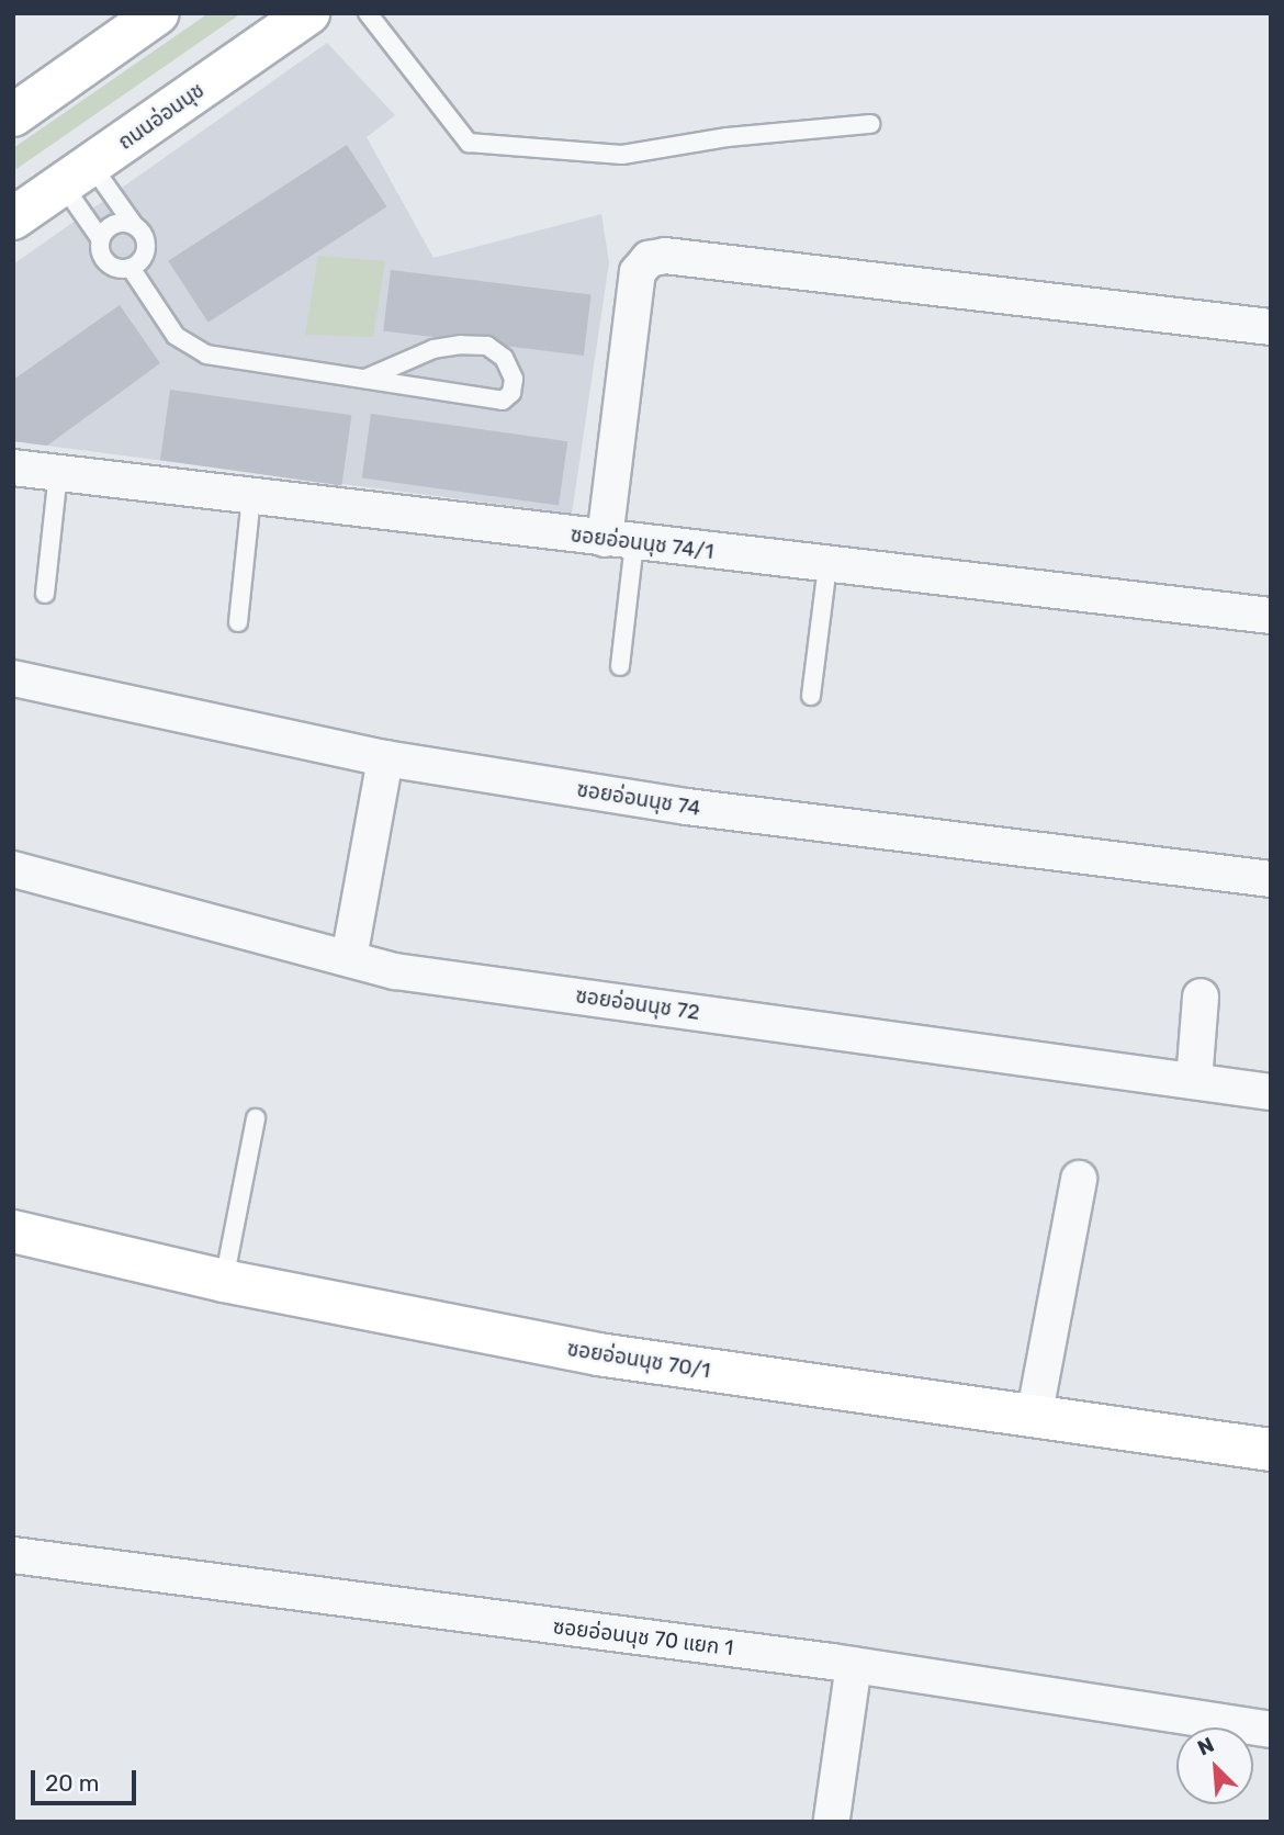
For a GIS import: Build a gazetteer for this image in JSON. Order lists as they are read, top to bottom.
{
  "streets": {
    "street": [
      "ถนนอ่อนนุช",
      "ซอยอ่อนนุช 74/1",
      "ซอยอ่อนนุช 74",
      "ซอยอ่อนนุช 72",
      "ซอยอ่อนนุช 70/1",
      "ซอยอ่อนนุช 70 แยก 1"
    ]
  },
  "scale_bar": "20 m",
  "north": "top left"
}
